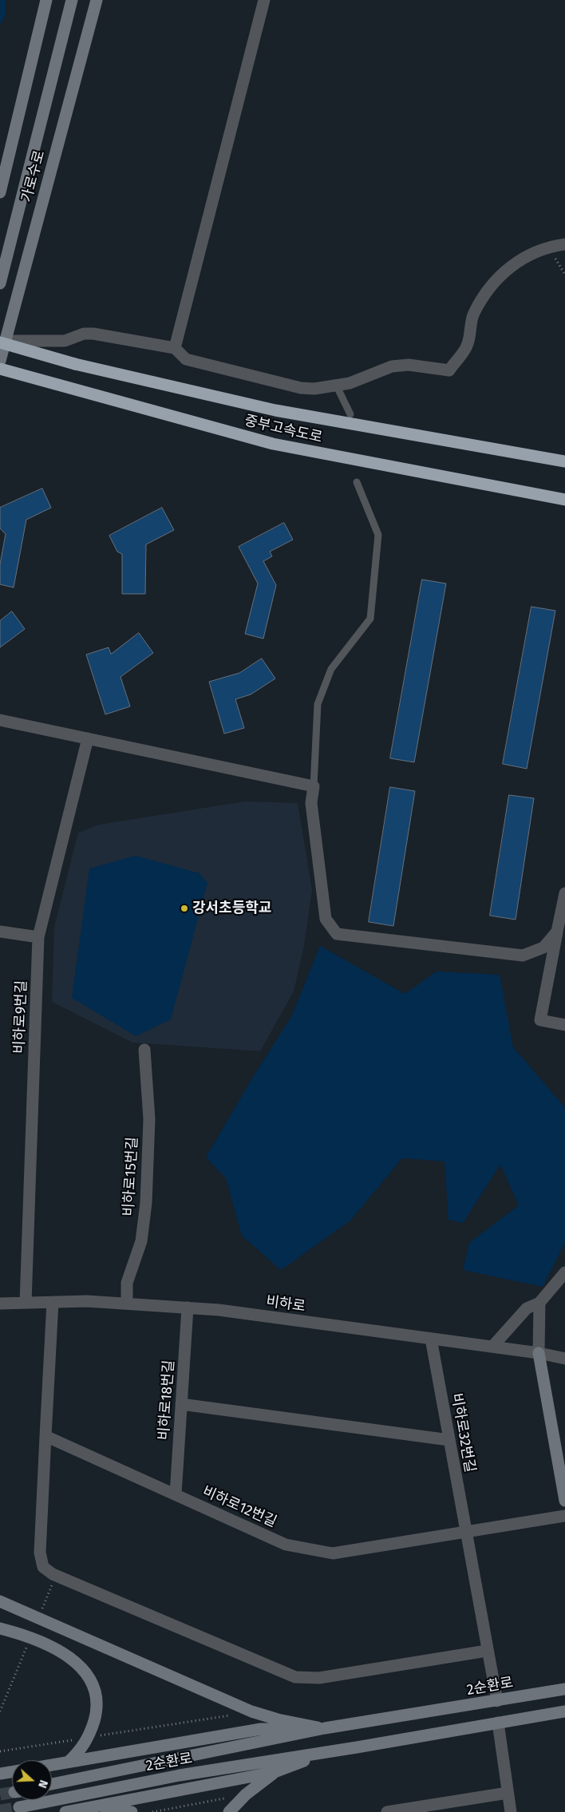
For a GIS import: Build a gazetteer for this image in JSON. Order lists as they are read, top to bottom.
{
  "streets": {
    "highway": ["중부고속도로"],
    "main road": ["가로수로", "2순환로"],
    "street": [
      "비하로9번길",
      "비하로15번길",
      "비하로",
      "비하로18번길",
      "비하로32번길",
      "비하로12번길"
    ]
  },
  "crossings": [
    ["가로수로", "중부고속도로"],
    ["비하로9번길", "비하로"],
    ["비하로15번길", "비하로"],
    ["비하로", "비하로18번길"],
    ["비하로", "비하로32번길"],
    ["비하로18번길", "비하로12번길"],
    ["비하로32번길", "비하로12번길"],
    ["비하로32번길", "2순환로"]
  ],
  "places": ["강서초등학교"],
  "north": "right"
}
